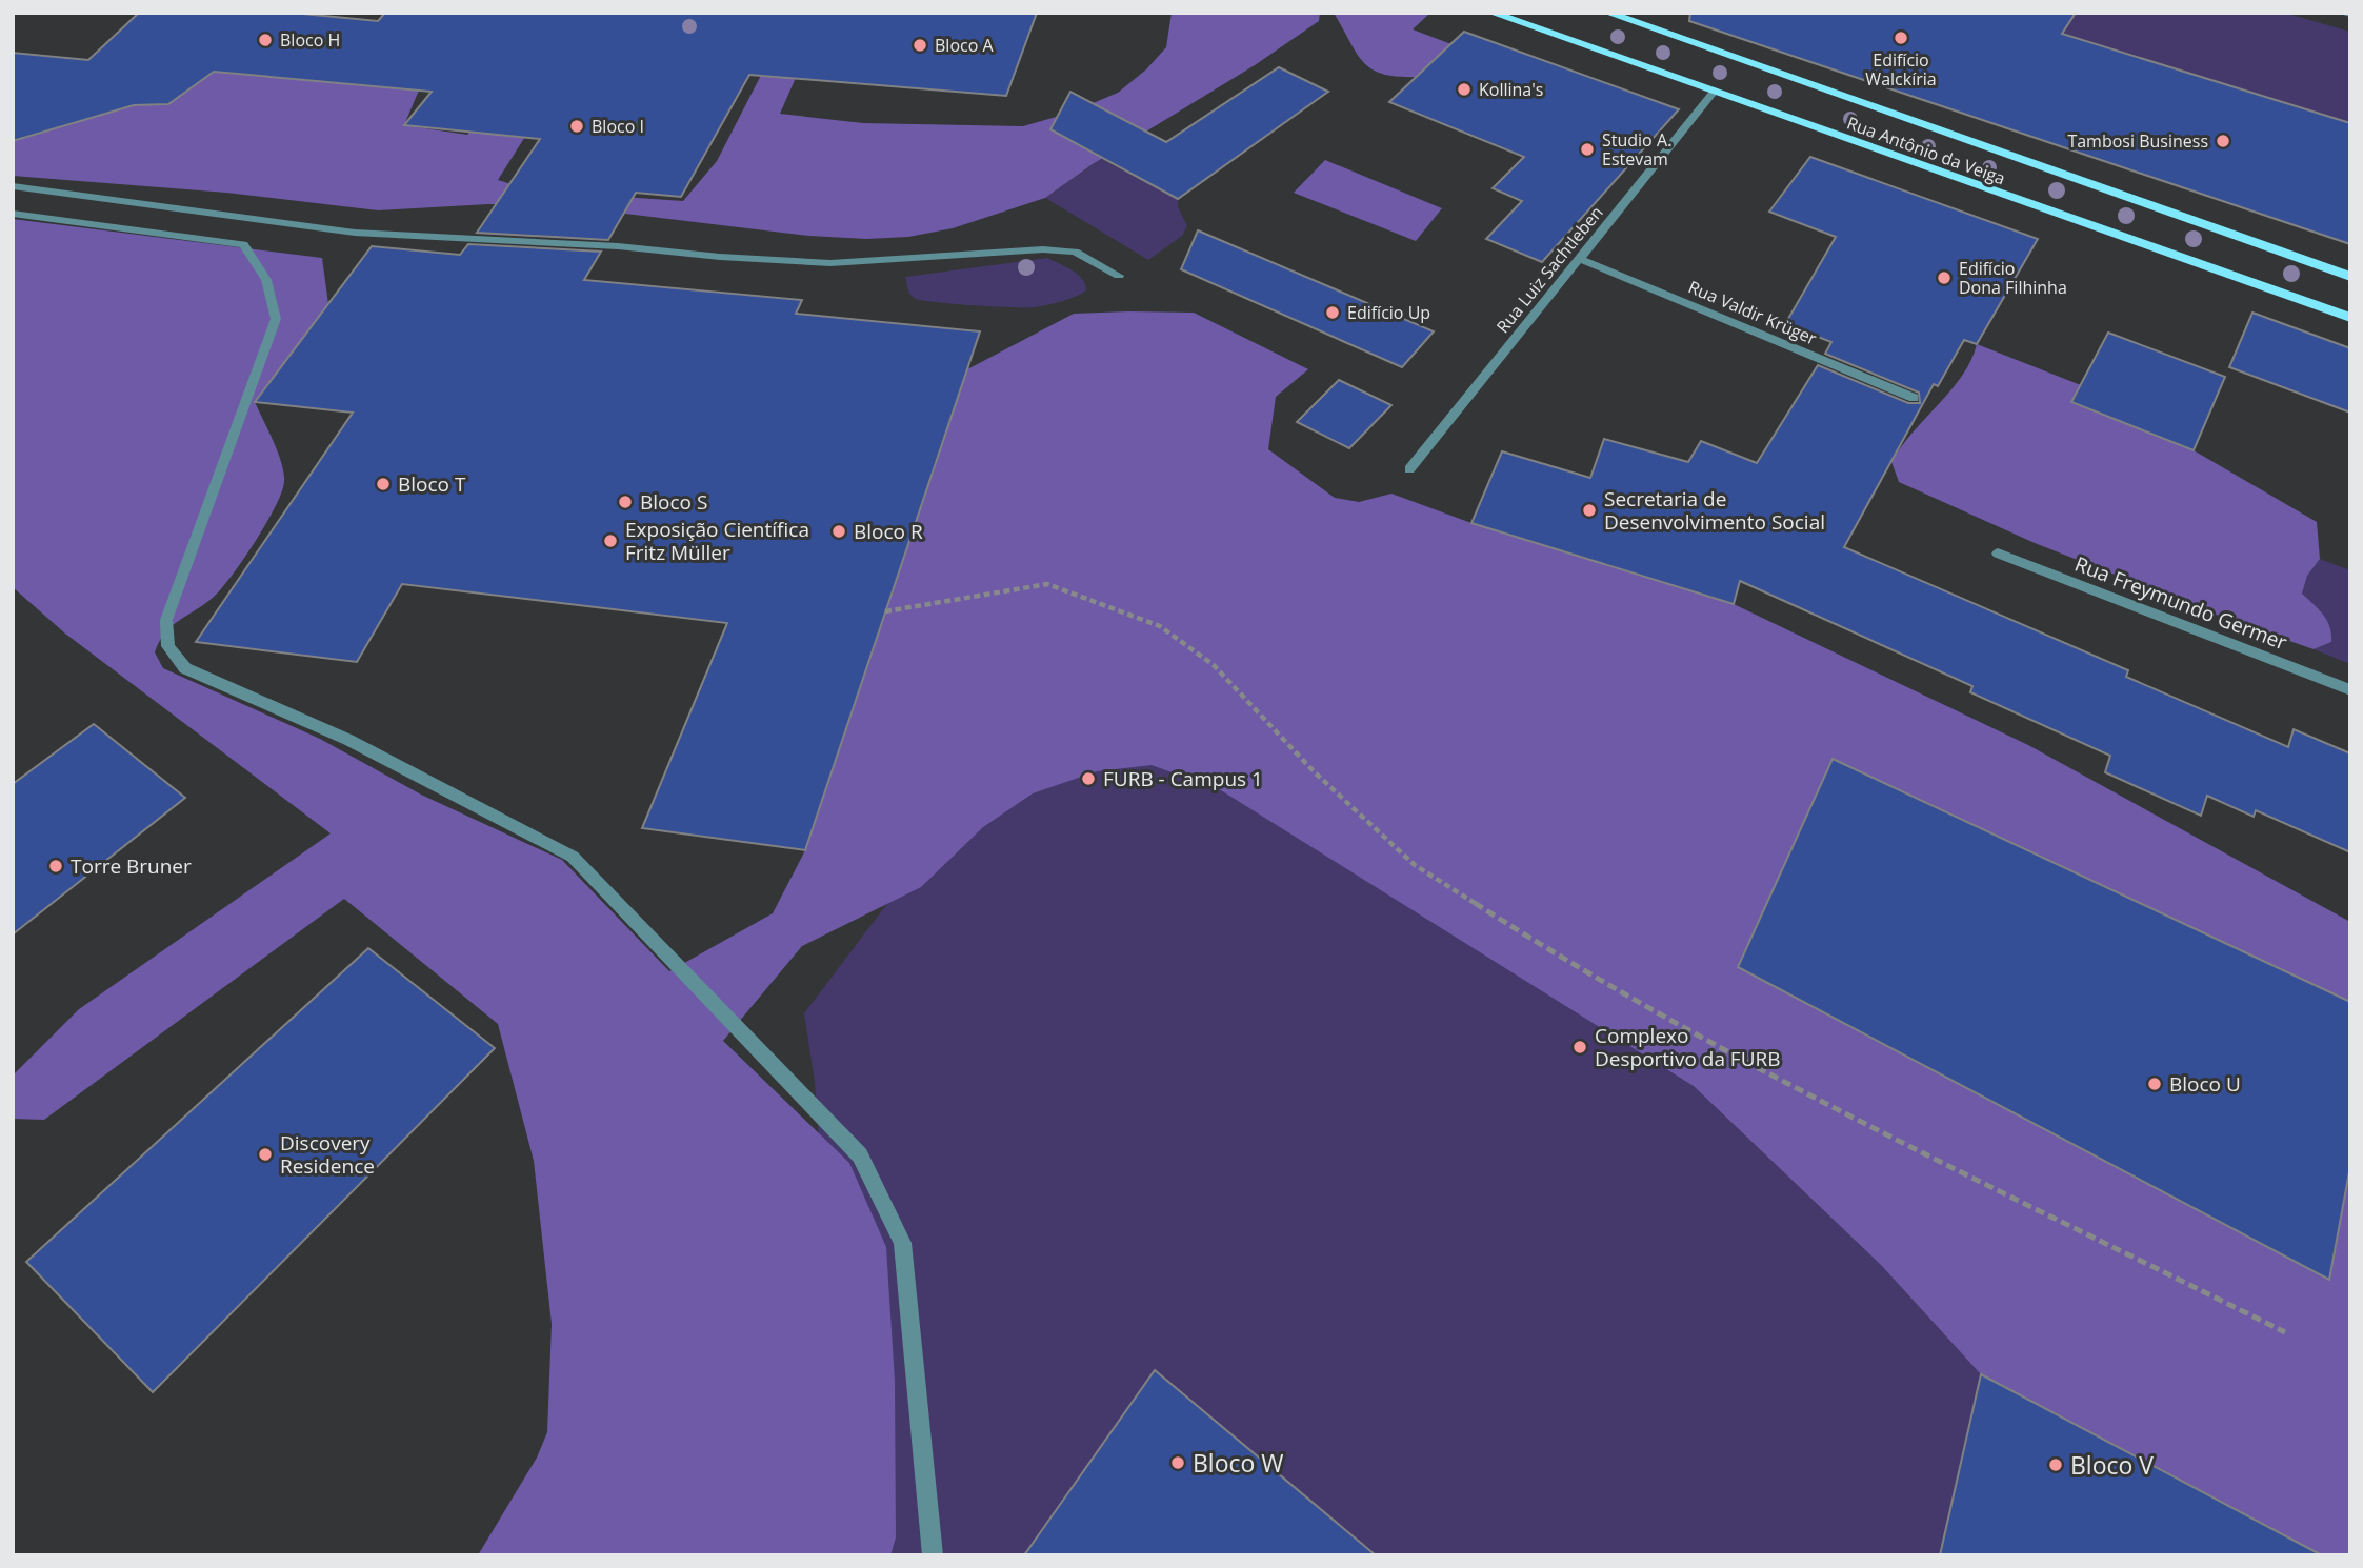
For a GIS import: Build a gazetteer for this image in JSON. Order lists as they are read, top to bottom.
{
  "streets": {
    "main road": ["Rua Antônio da Veiga"],
    "street": ["Rua Luiz Sachtleben", "Rua Valdir Krüger", "Rua Freymundo Germer"]
  },
  "crossings": [
    ["Rua Antônio da Veiga", "Rua Luiz Sachtleben"],
    ["Rua Luiz Sachtleben", "Rua Valdir Krüger"]
  ],
  "places": [
    "Edifício Walckíria",
    "Bloco H",
    "Bloco A",
    "Kollina's",
    "Bloco I",
    "Tambosi Business",
    "Studio A. Estevam",
    "Edifício Dona Filhinha",
    "Edifício Up",
    "Bloco T",
    "Bloco S",
    "Secretaria de Desenvolvimento Social",
    "Bloco R",
    "Exposição Científica Fritz Müller",
    "FURB - Campus 1",
    "Torre Bruner",
    "Complexo Desportivo da FURB",
    "Bloco U",
    "Discovery Residence",
    "Bloco W",
    "Bloco V"
  ]
}
